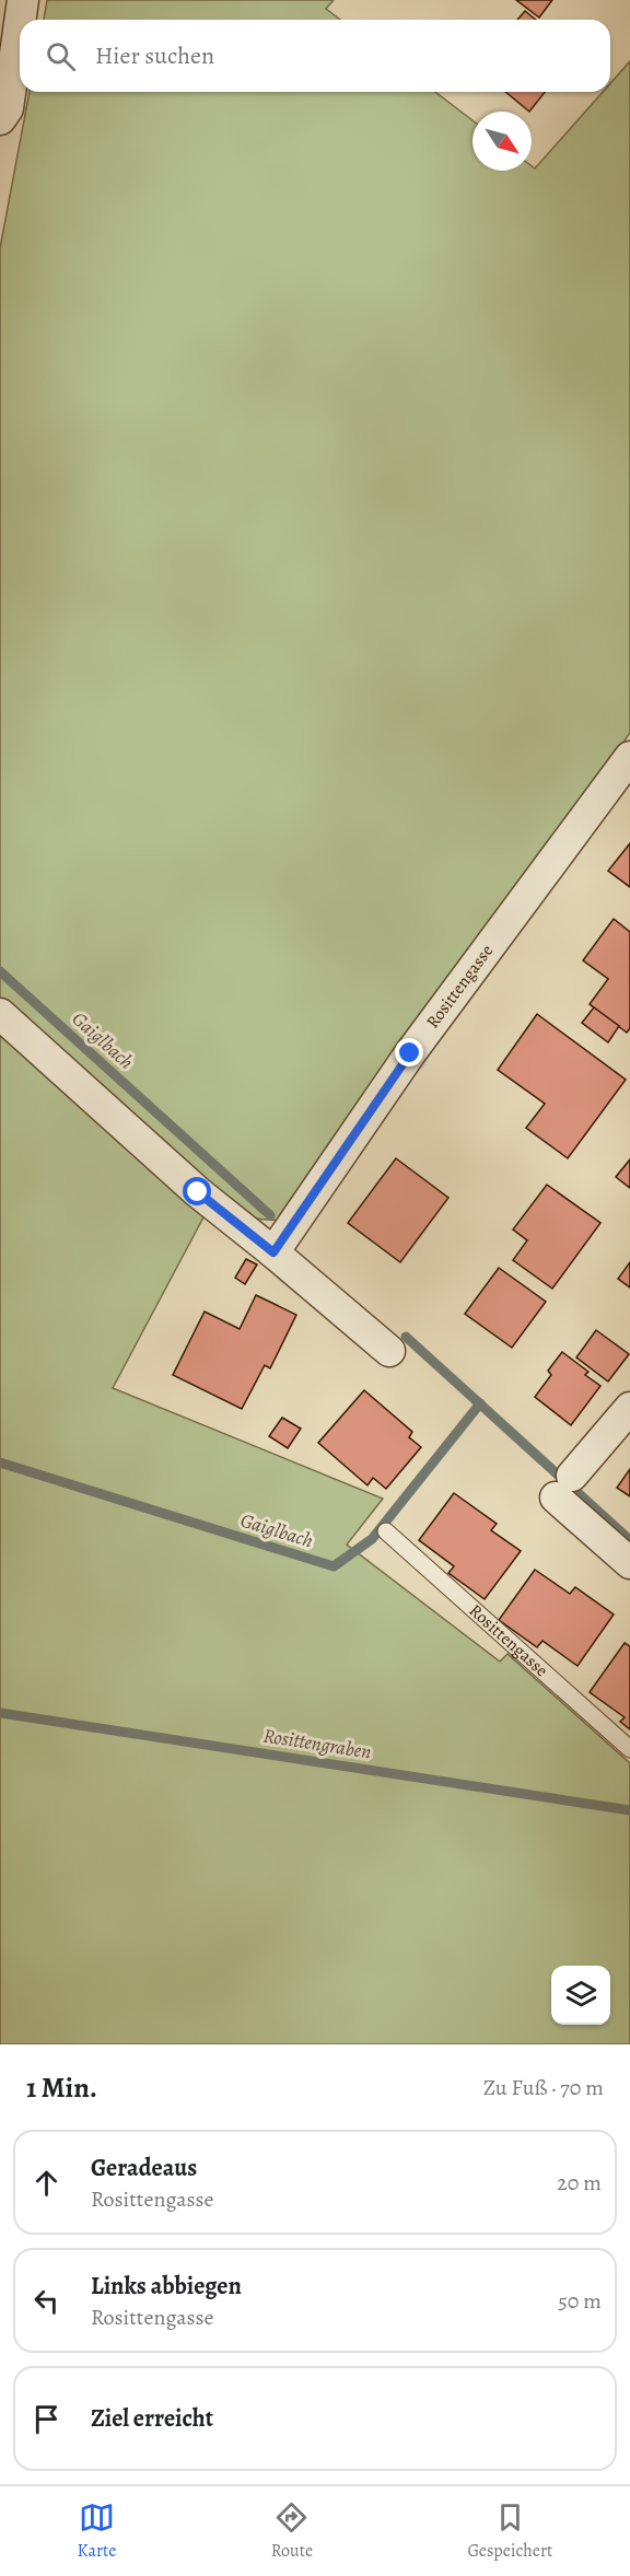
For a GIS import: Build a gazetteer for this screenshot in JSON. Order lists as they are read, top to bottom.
{
  "streets": {
    "street": ["Rosittengasse"]
  },
  "water": ["Gaiglbach", "Rosittengraben"],
  "north": "bottom right",
  "page": {
    "search": "Hier suchen",
    "heading": ["1 Min.", "Zu Fuß · 70 m"],
    "list": [
      ["Geradeaus", "Rosittengasse", "20 m"],
      ["Links abbiegen", "Rosittengasse", "50 m"],
      "Ziel erreicht"
    ],
    "nav": ["Karte", "Route", "Gespeichert"]
  }
}
